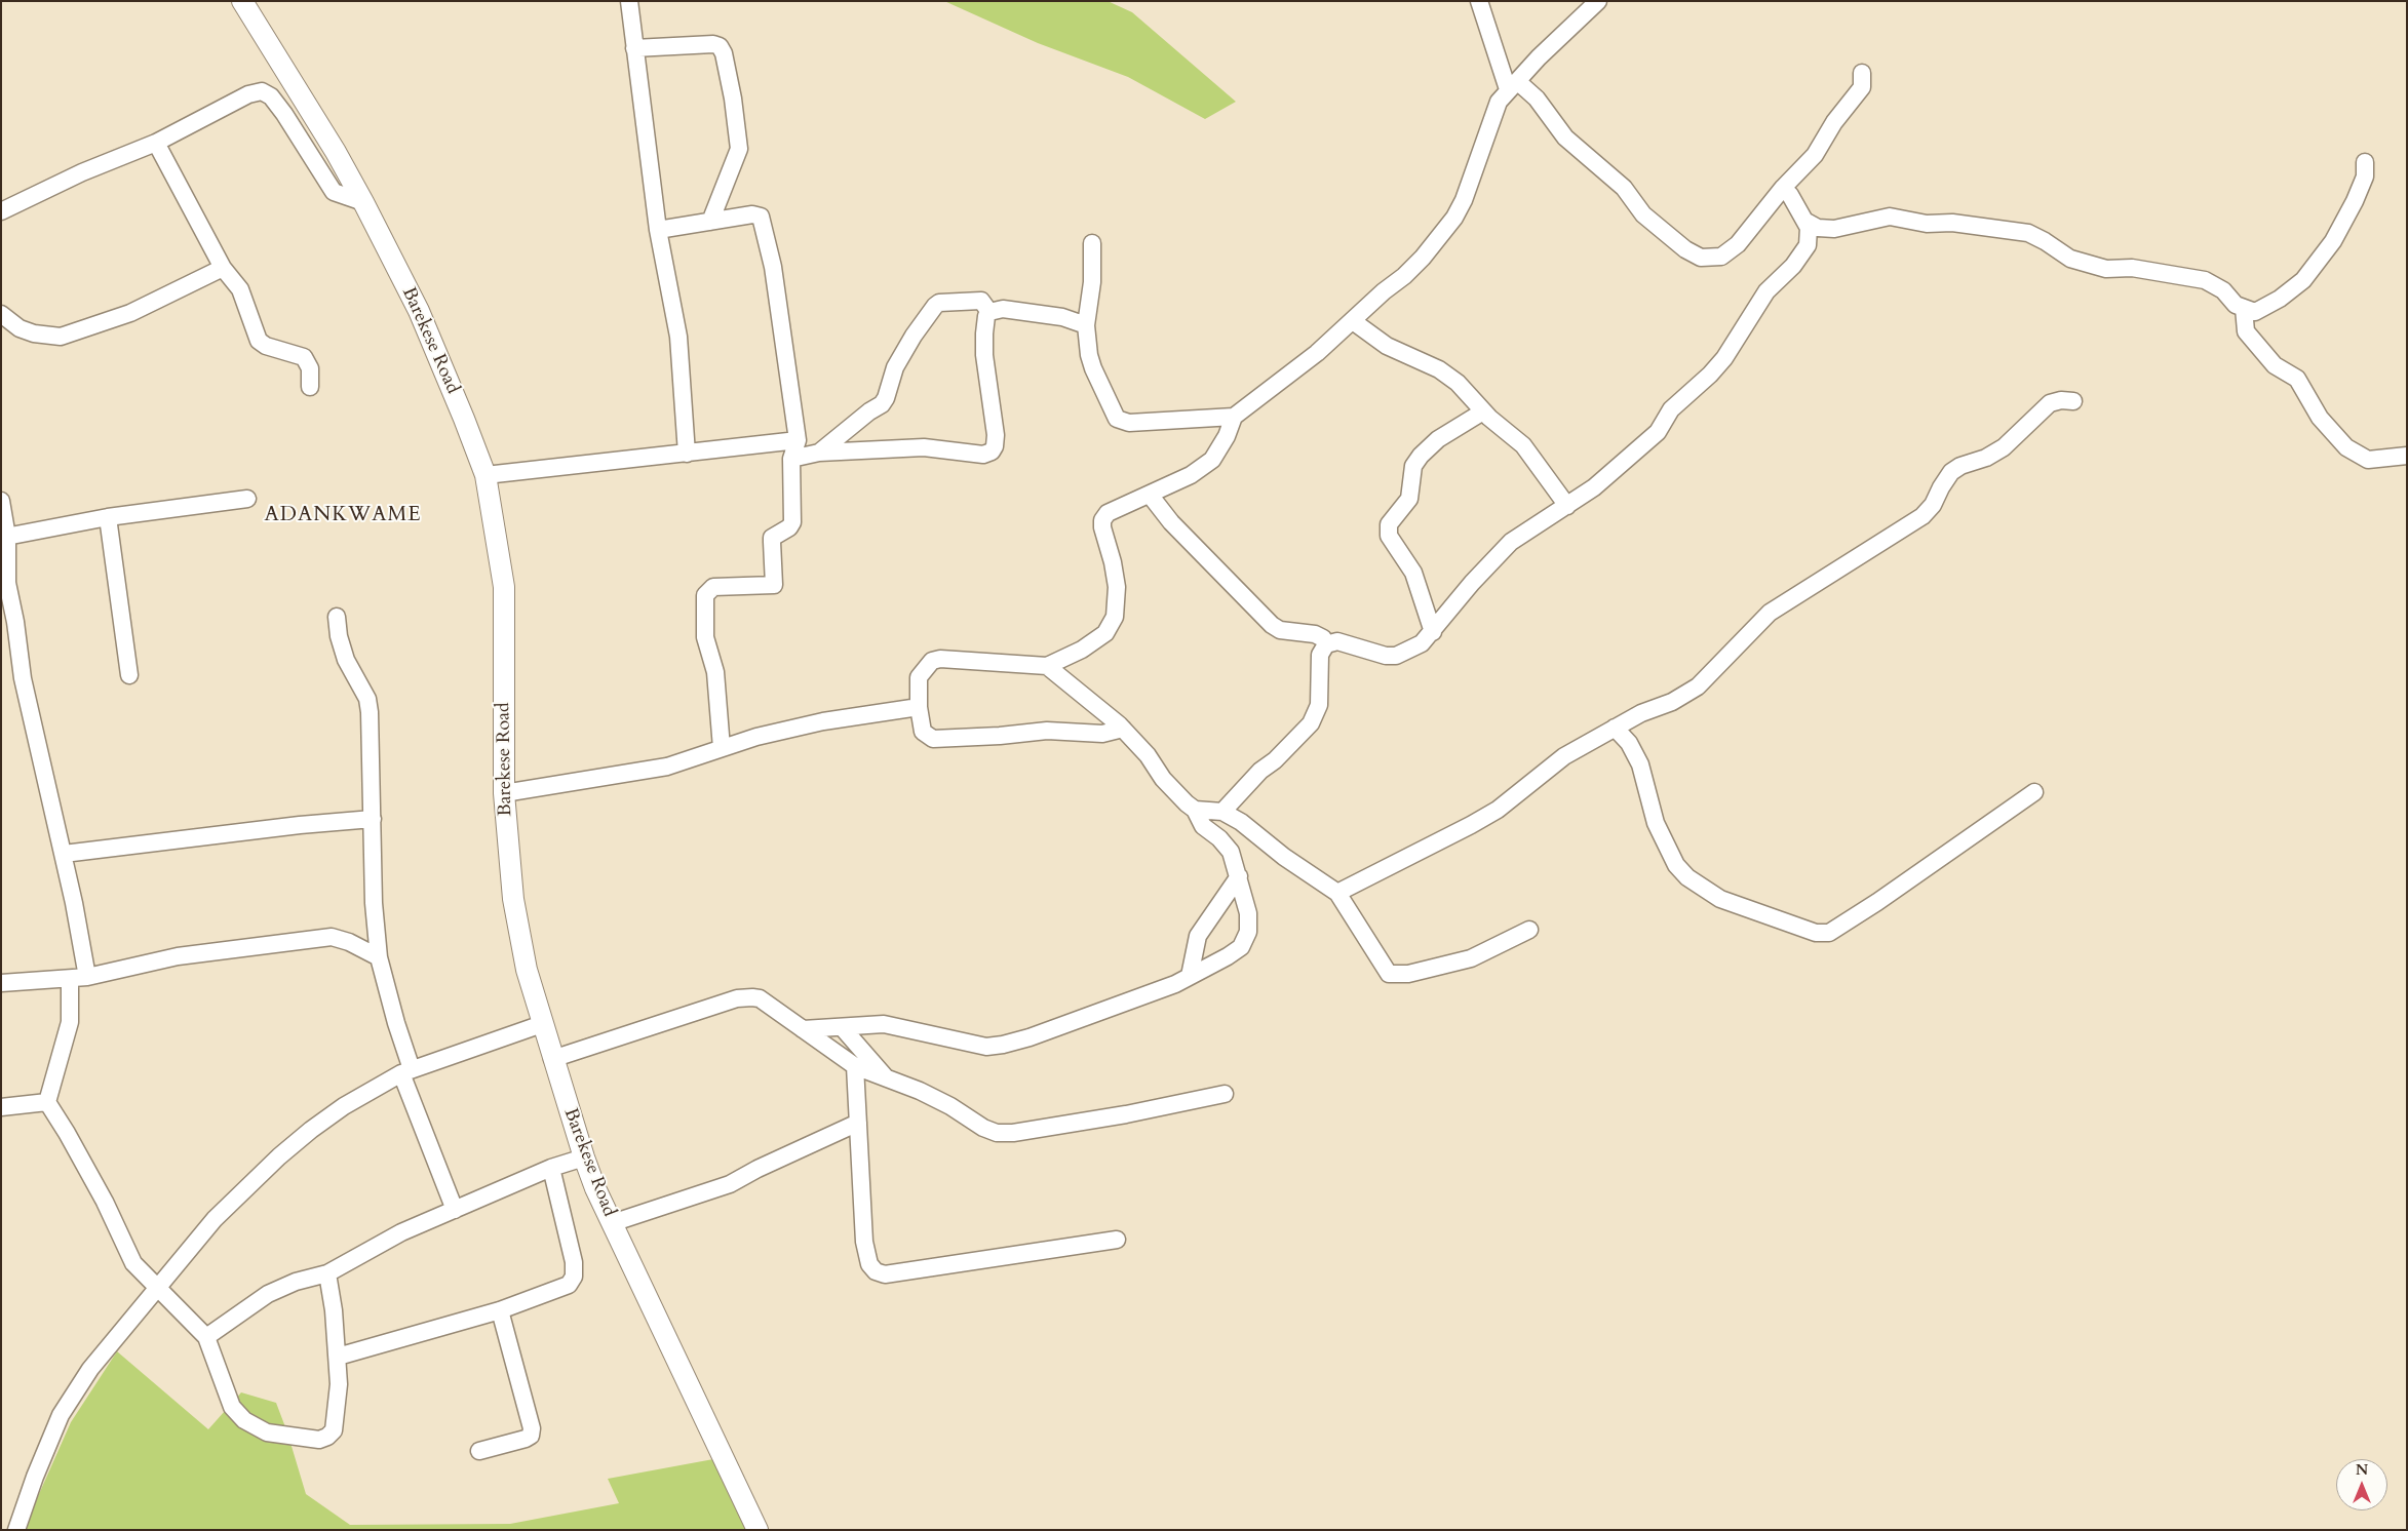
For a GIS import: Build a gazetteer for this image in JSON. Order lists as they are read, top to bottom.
{
  "streets": {
    "main road": ["Barekese Road"]
  },
  "districts": ["ADANKWAME"],
  "north": "top"
}
